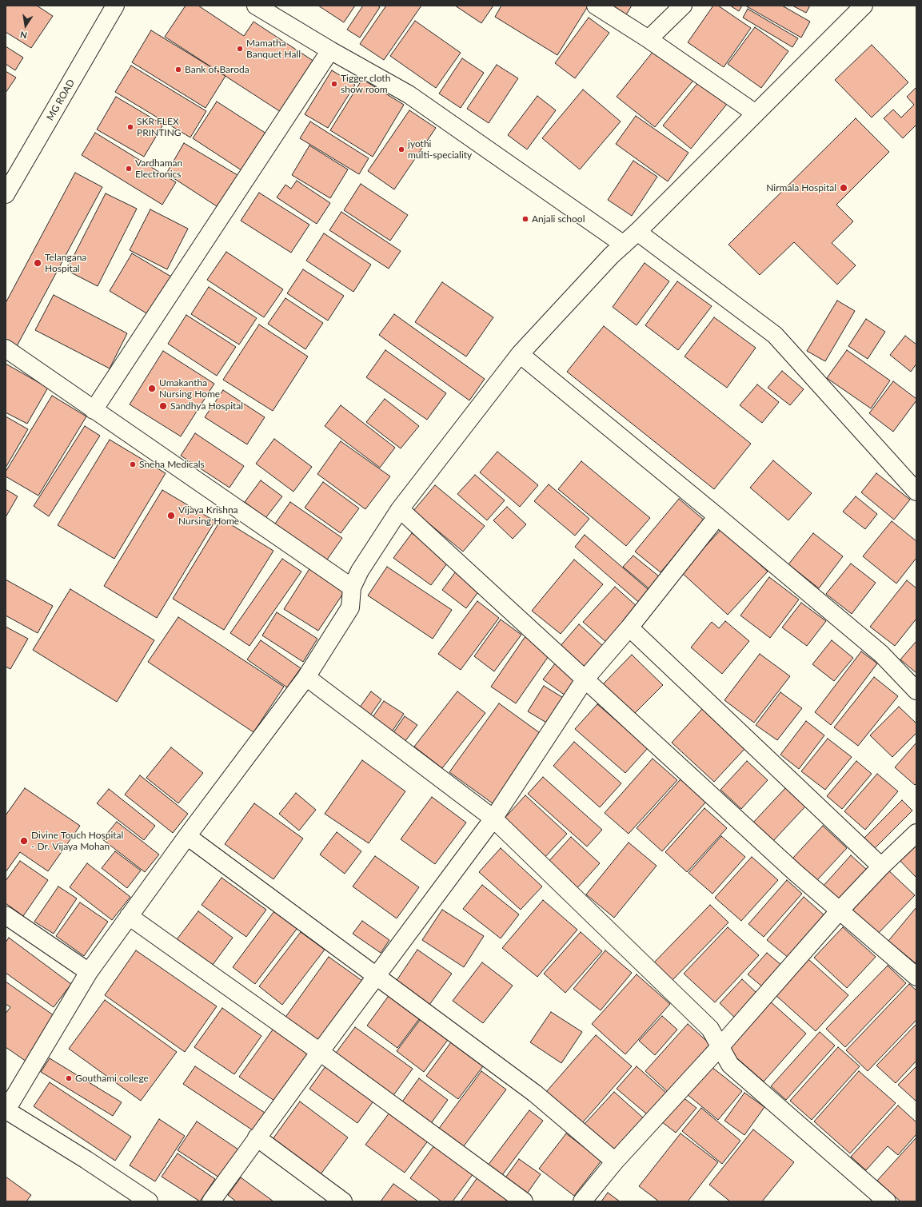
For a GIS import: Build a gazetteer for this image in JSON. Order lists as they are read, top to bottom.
{
  "streets": {
    "street": ["MG ROAD"]
  },
  "places": [
    "Mamatha Banquet Hall",
    "Bank of Baroda",
    "Tigger cloth show room",
    "SKR FLEX PRINTING",
    "jyothi multi-speciality",
    "Vardhaman Electronics",
    "Nirmala Hospital",
    "Anjali school",
    "Telangana Hospital",
    "Umakantha Nursing Home",
    "Sandhya Hospital",
    "Sneha Medicals",
    "Vijaya Krishna Nursing Home",
    "Divine Touch Hospital - Dr. Vijaya Mohan",
    "Gouthami college"
  ],
  "north": "bottom"
}
